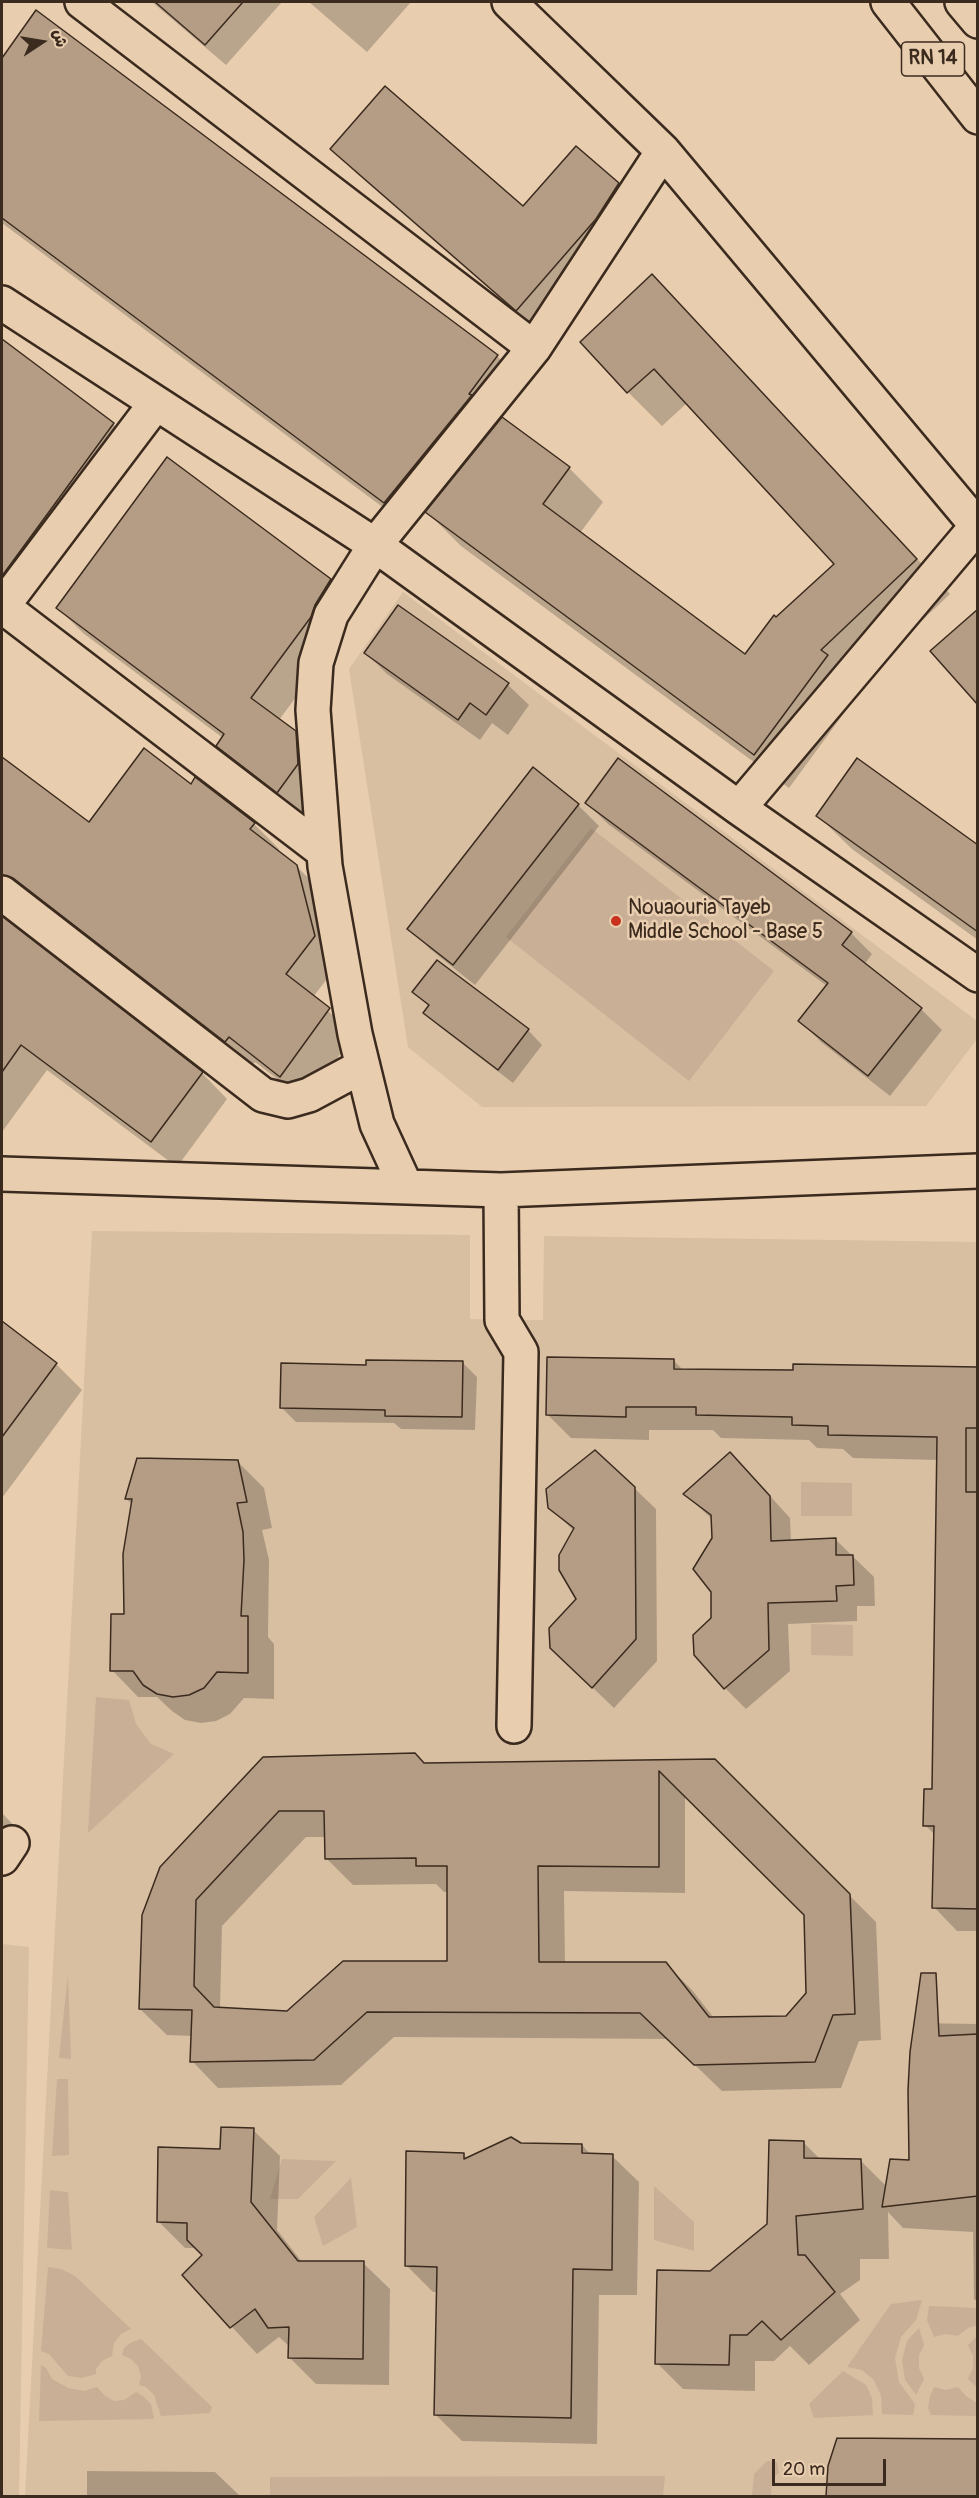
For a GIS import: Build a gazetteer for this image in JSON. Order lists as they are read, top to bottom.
{
  "streets": {
    "main road": ["RN 14"]
  },
  "places": ["Nouaouria Tayeb Middle School - Base 5"],
  "scale_bar": "20 m",
  "north": "right"
}
